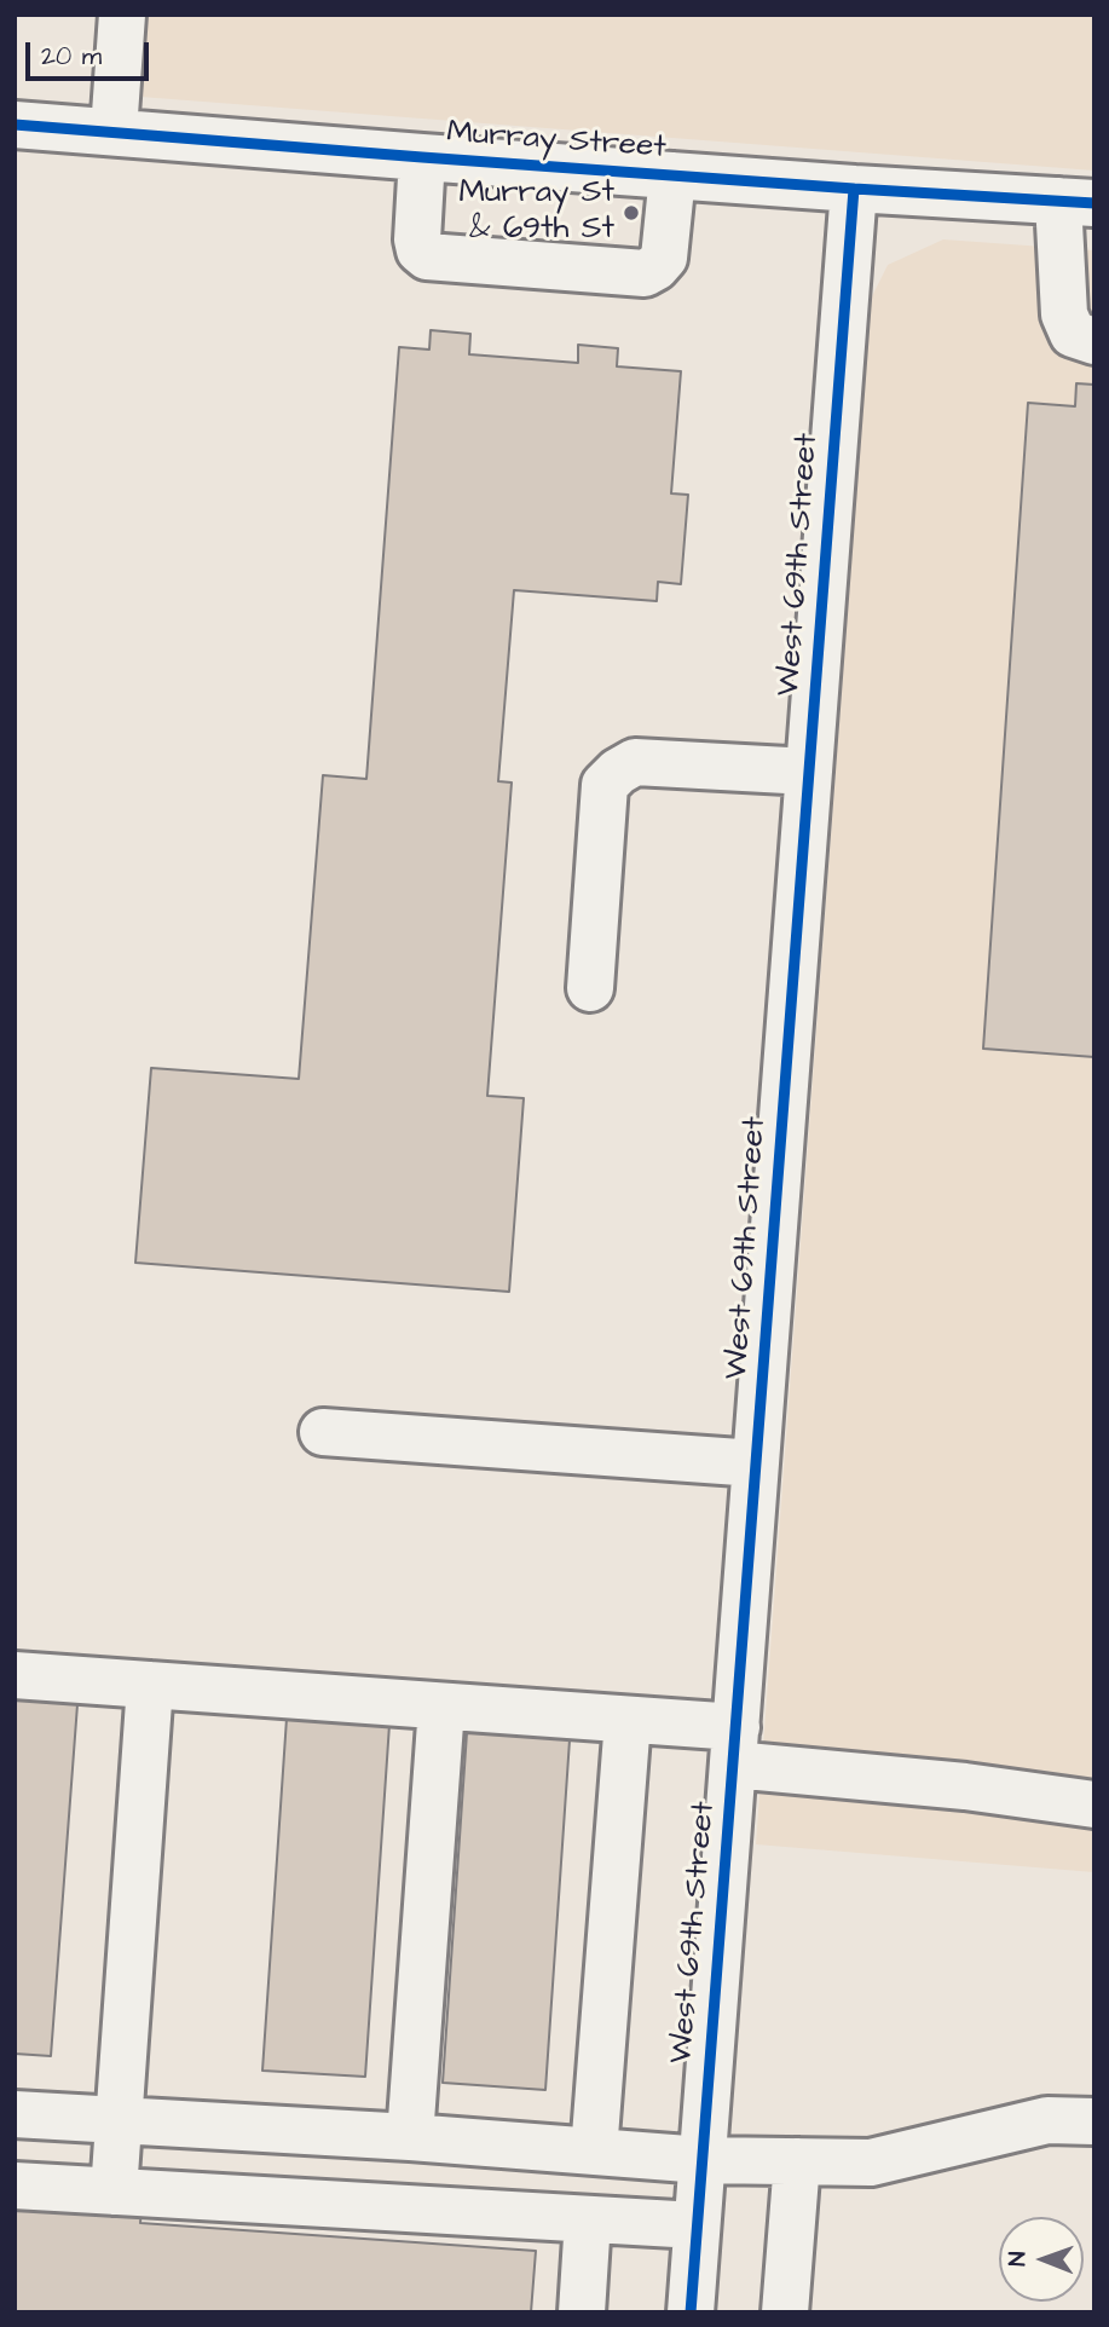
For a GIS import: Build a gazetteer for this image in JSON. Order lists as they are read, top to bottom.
{
  "streets": {
    "street": ["Murray Street", "West 69th Street"]
  },
  "crossings": [
    ["Murray Street", "West 69th Street"]
  ],
  "places": ["Murray St & 69th St"],
  "scale_bar": "20 m",
  "north": "left"
}
